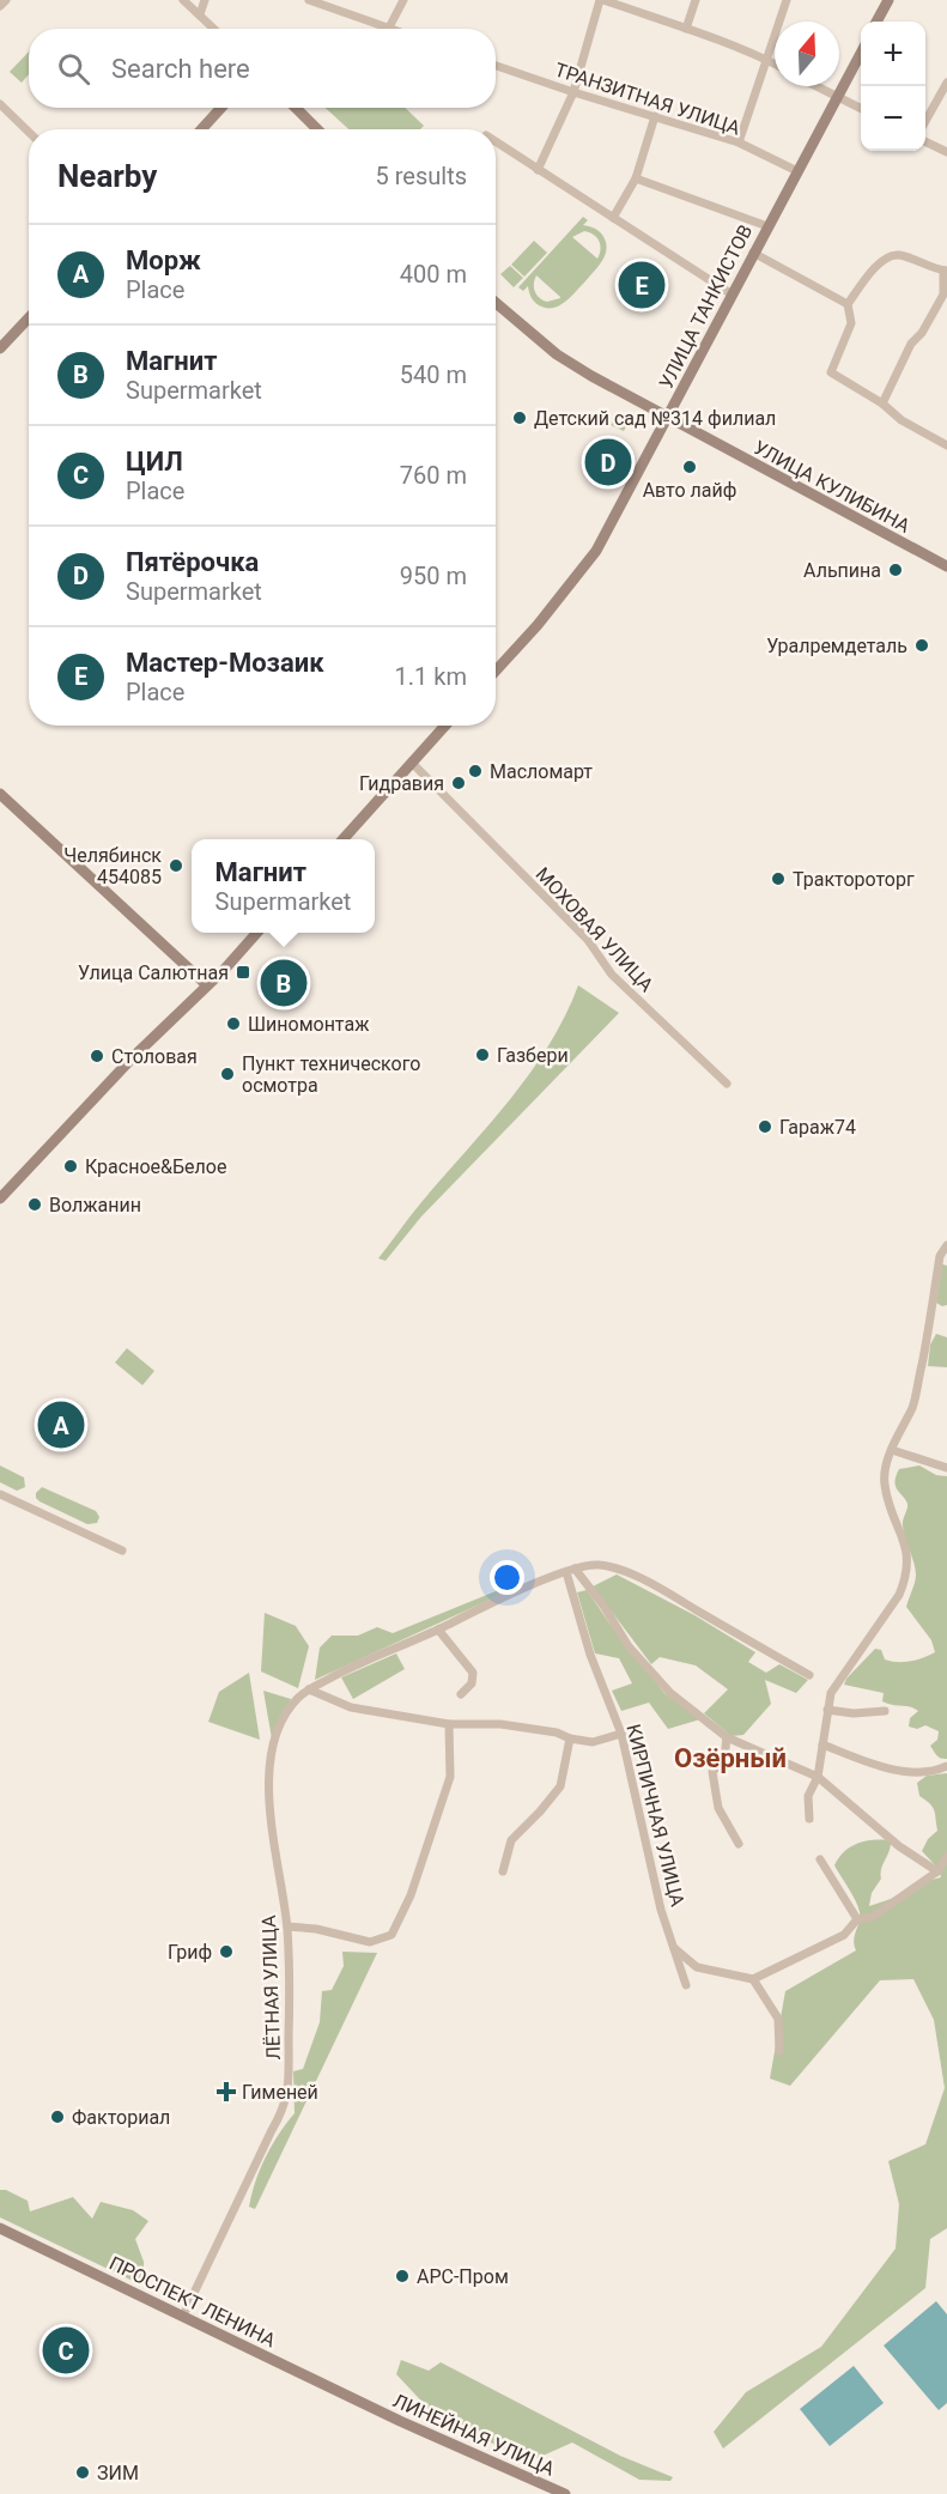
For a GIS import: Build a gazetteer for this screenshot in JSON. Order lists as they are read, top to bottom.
{
  "streets": {
    "street": [
      "ТРАНЗИТНАЯ УЛИЦА",
      "УЛИЦА ТАНКИСТОВ",
      "УЛИЦА КУЛИБИНА",
      "МОХОВАЯ УЛИЦА",
      "КИРПИЧНАЯ УЛИЦА",
      "ЛЁТНАЯ УЛИЦА",
      "ПРОСПЕКТ ЛЕНИНА",
      "ЛИНЕЙНАЯ УЛИЦА"
    ]
  },
  "crossings": [
    ["ТРАНЗИТНАЯ УЛИЦА", "УЛИЦА ТАНКИСТОВ"],
    ["УЛИЦА ТАНКИСТОВ", "УЛИЦА КУЛИБИНА"],
    ["ЛЁТНАЯ УЛИЦА", "ПРОСПЕКТ ЛЕНИНА"],
    ["ПРОСПЕКТ ЛЕНИНА", "ЛИНЕЙНАЯ УЛИЦА"]
  ],
  "districts": ["Озёрный"],
  "places": {
    "other": [
      "Детский сад №314 филиал",
      "Авто лайф",
      "Альпина",
      "Уралремдеталь",
      "Масломарт",
      "Гидравия",
      "Челябинск 454085",
      "Трактороторг",
      "Шиномонтаж",
      "Газбери",
      "Столовая",
      "Пункт технического осмотра",
      "Гараж74",
      "Красное&Белое",
      "Волжанин",
      "Гриф",
      "Факториал",
      "АРС-Пром",
      "ЗИМ"
    ],
    "transit": ["Улица Салютная"],
    "health": ["Гименей"]
  },
  "north": "top",
  "page": {
    "map_buttons": ["+", "−"],
    "search": "Search here",
    "heading": ["Nearby", "5 results"],
    "list": [
      {
        "mark": "A",
        "name": "Морж",
        "note": "Place",
        "value": "400 m"
      },
      {
        "mark": "B",
        "name": "Магнит",
        "note": "Supermarket",
        "value": "540 m"
      },
      {
        "mark": "C",
        "name": "ЦИЛ",
        "note": "Place",
        "value": "760 m"
      },
      {
        "mark": "D",
        "name": "Пятёрочка",
        "note": "Supermarket",
        "value": "950 m"
      },
      {
        "mark": "E",
        "name": "Мастер-Мозаик",
        "note": "Place",
        "value": "1.1 km"
      }
    ],
    "pins": [
      "E",
      "D",
      "B",
      "A",
      "C"
    ],
    "popup": ["Магнит", "Supermarket"]
  }
}
